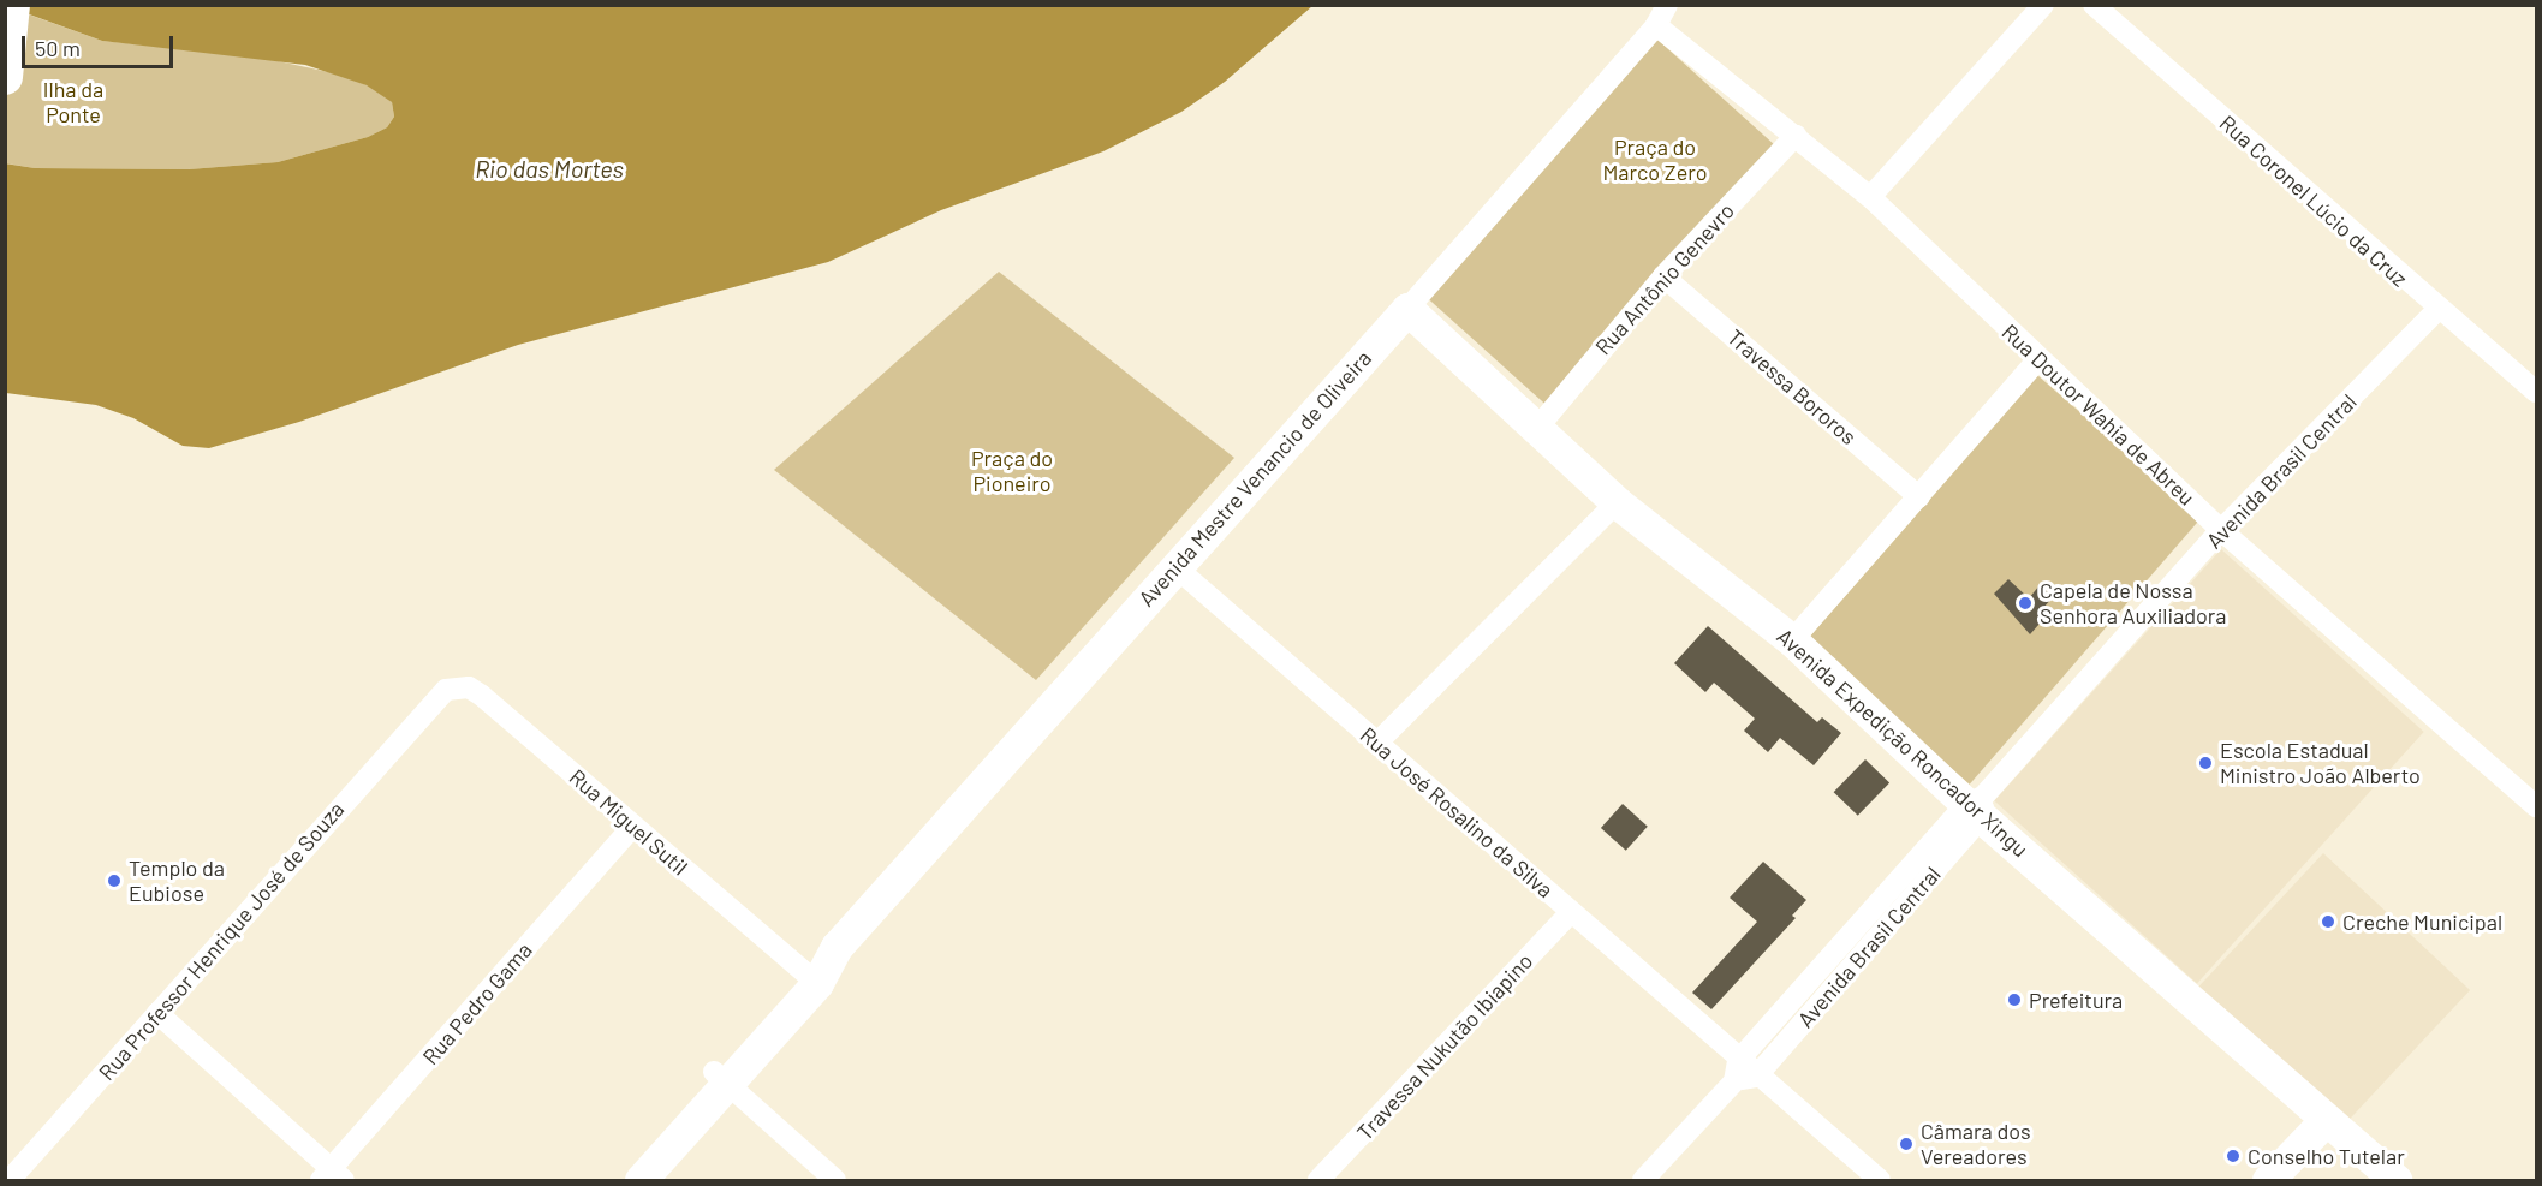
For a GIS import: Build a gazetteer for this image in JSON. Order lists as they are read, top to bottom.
{
  "streets": {
    "street": [
      "Rua Coronel Lúcio da Cruz",
      "Rua Antônio Genevro",
      "Travessa Bororos",
      "Rua Doutor Wahia de Abreu",
      "Avenida Brasil Central",
      "Avenida Mestre Venancio de Oliveira",
      "Avenida Expedição Roncador Xingu",
      "Rua José Rosalino da Silva",
      "Rua Miguel Sutil",
      "Rua Professor Henrique José de Souza",
      "Rua Pedro Gama",
      "Travessa Nukutão Ibiapino"
    ]
  },
  "crossings": [
    ["Rua Coronel Lúcio da Cruz", "Avenida Brasil Central"],
    ["Rua Antônio Genevro", "Travessa Bororos"],
    ["Rua Antônio Genevro", "Rua Doutor Wahia de Abreu"],
    ["Rua Antônio Genevro", "Avenida Expedição Roncador Xingu"],
    ["Rua Doutor Wahia de Abreu", "Avenida Brasil Central"],
    ["Rua Doutor Wahia de Abreu", "Avenida Mestre Venancio de Oliveira"],
    ["Avenida Brasil Central", "Avenida Expedição Roncador Xingu"],
    ["Avenida Brasil Central", "Rua José Rosalino da Silva"],
    ["Avenida Mestre Venancio de Oliveira", "Avenida Expedição Roncador Xingu"],
    ["Avenida Mestre Venancio de Oliveira", "Rua José Rosalino da Silva"],
    ["Avenida Mestre Venancio de Oliveira", "Rua Miguel Sutil"],
    ["Rua José Rosalino da Silva", "Travessa Nukutão Ibiapino"],
    ["Rua Miguel Sutil", "Rua Professor Henrique José de Souza"],
    ["Rua Miguel Sutil", "Rua Pedro Gama"]
  ],
  "water": ["Rio das Mortes"],
  "parks": ["Ilha da Ponte", "Praça do Marco Zero", "Praça do Pioneiro"],
  "places": [
    "Capela de Nossa Senhora Auxiliadora",
    "Escola Estadual Ministro João Alberto",
    "Templo da Eubiose",
    "Creche Municipal",
    "Prefeitura",
    "Câmara dos Vereadores",
    "Conselho Tutelar"
  ],
  "scale_bar": "50 m"
}
